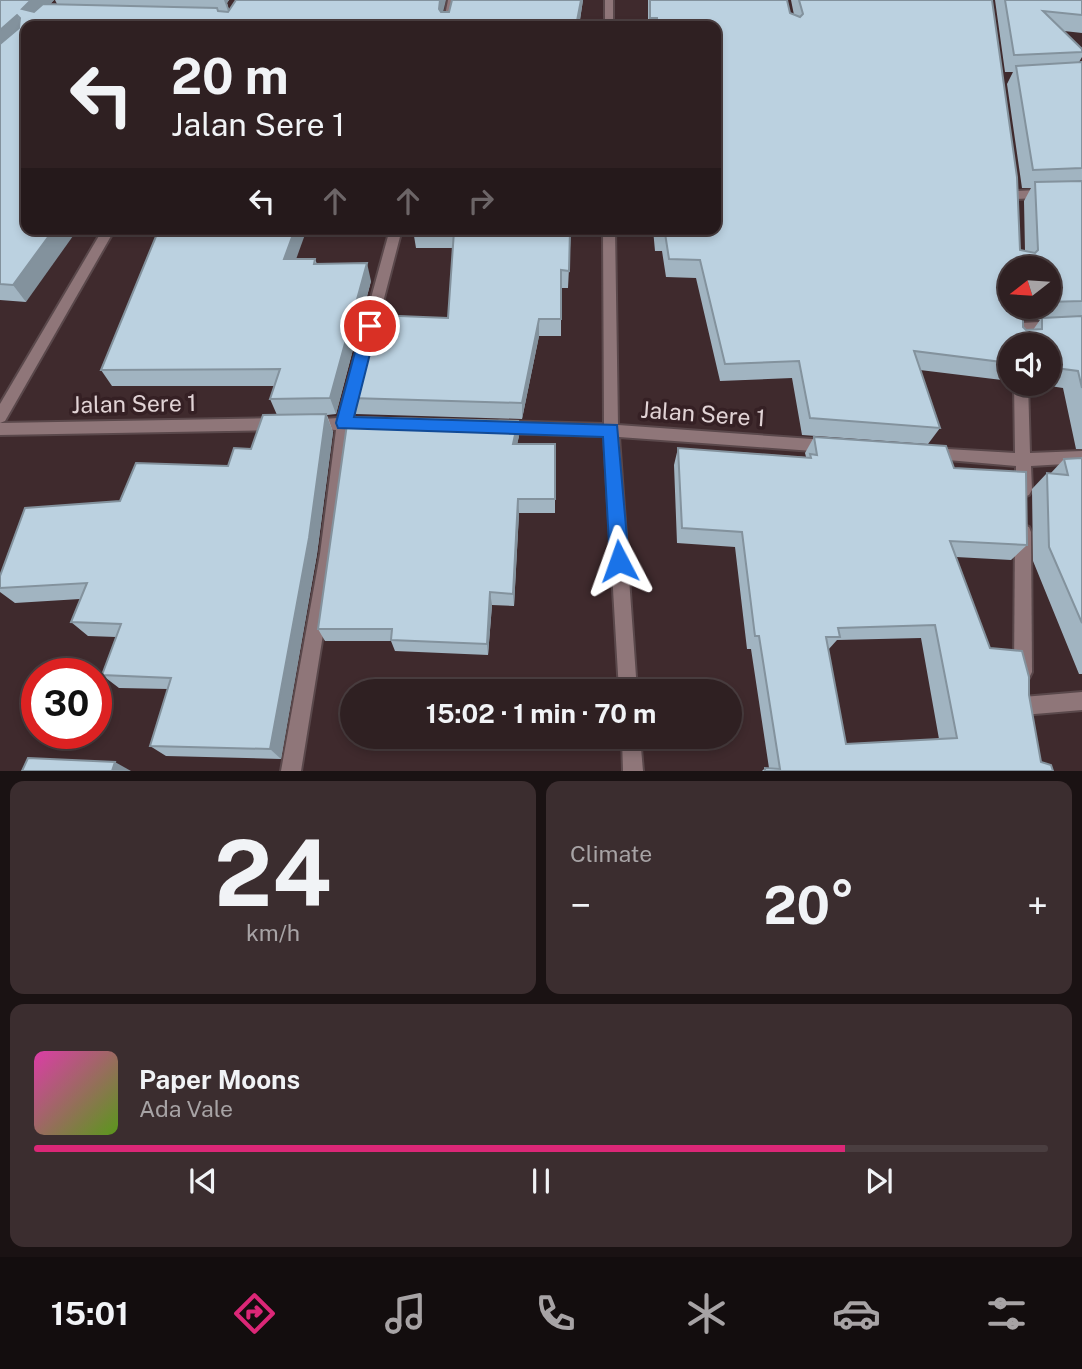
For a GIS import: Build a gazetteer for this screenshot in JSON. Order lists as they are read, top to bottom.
{
  "streets": {
    "street": ["Jalan Sere 1"]
  },
  "north": "left",
  "page": {
    "turn": ["20 m", "Jalan Sere 1"],
    "limit": "30",
    "trip": "15:02 · 1 min · 70 m",
    "tile": [
      ["24", "km/h"],
      "Climate"
    ],
    "heat": ["−", "20°", "+"],
    "song": ["Paper Moons", "Ada Vale"],
    "tabs": "15:01"
  }
}
